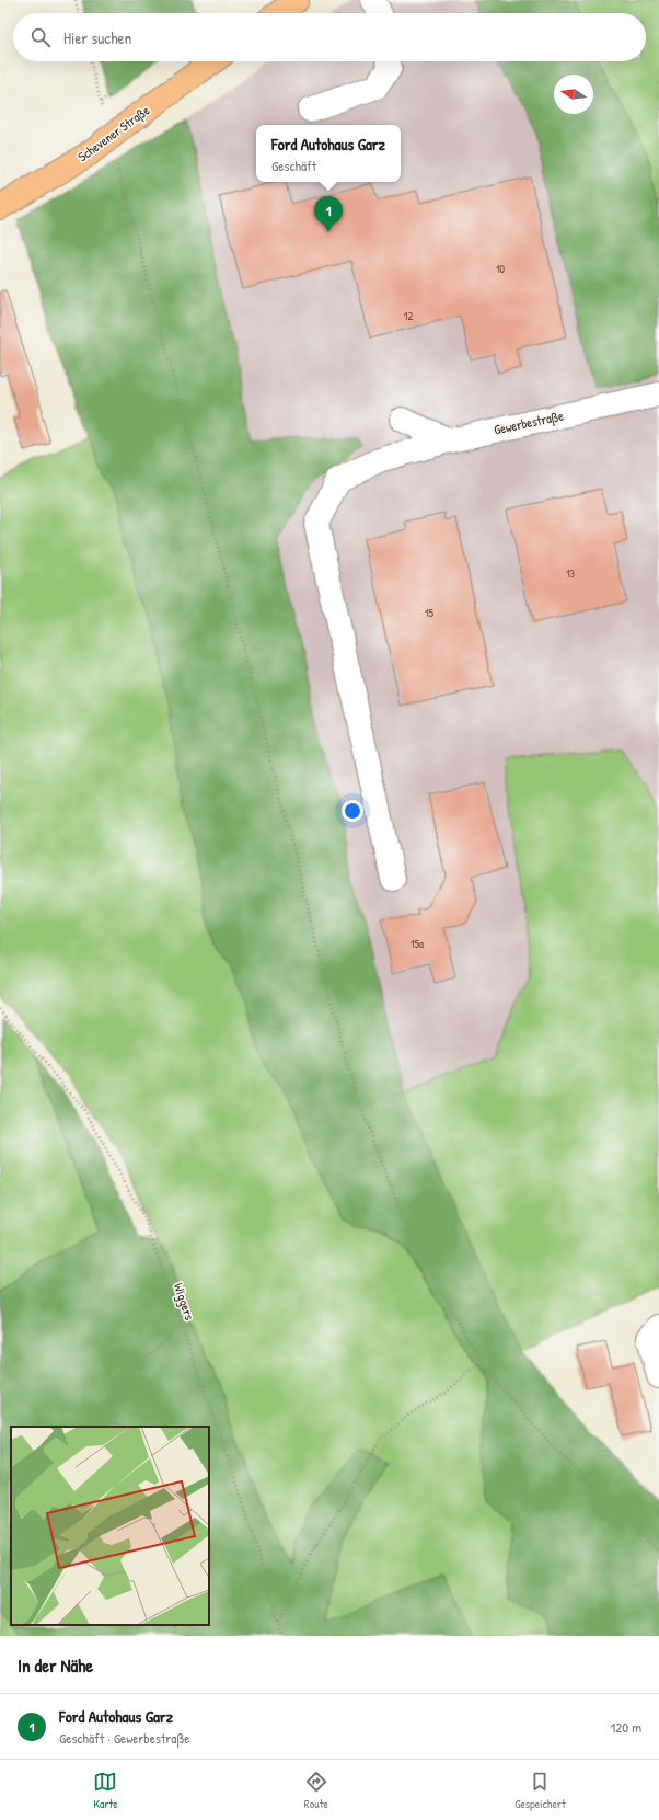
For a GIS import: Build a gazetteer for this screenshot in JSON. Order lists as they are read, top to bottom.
{
  "streets": {
    "main road": ["Schevener Straße"],
    "street": ["Gewerbestraße"],
    "path": ["Wiggers"]
  },
  "house_numbers": [
    "10",
    "12",
    "13",
    "15",
    "15a"
  ],
  "north": "left",
  "page": {
    "search": "Hier suchen",
    "popup": ["Ford Autohaus Garz", "Geschäft"],
    "pins": "1",
    "heading": "In der Nähe",
    "list": [
      {
        "mark": "1",
        "name": "Ford Autohaus Garz",
        "note": "Geschäft · Gewerbestraße",
        "value": "120 m"
      }
    ],
    "nav": ["Karte", "Route", "Gespeichert"]
  }
}
